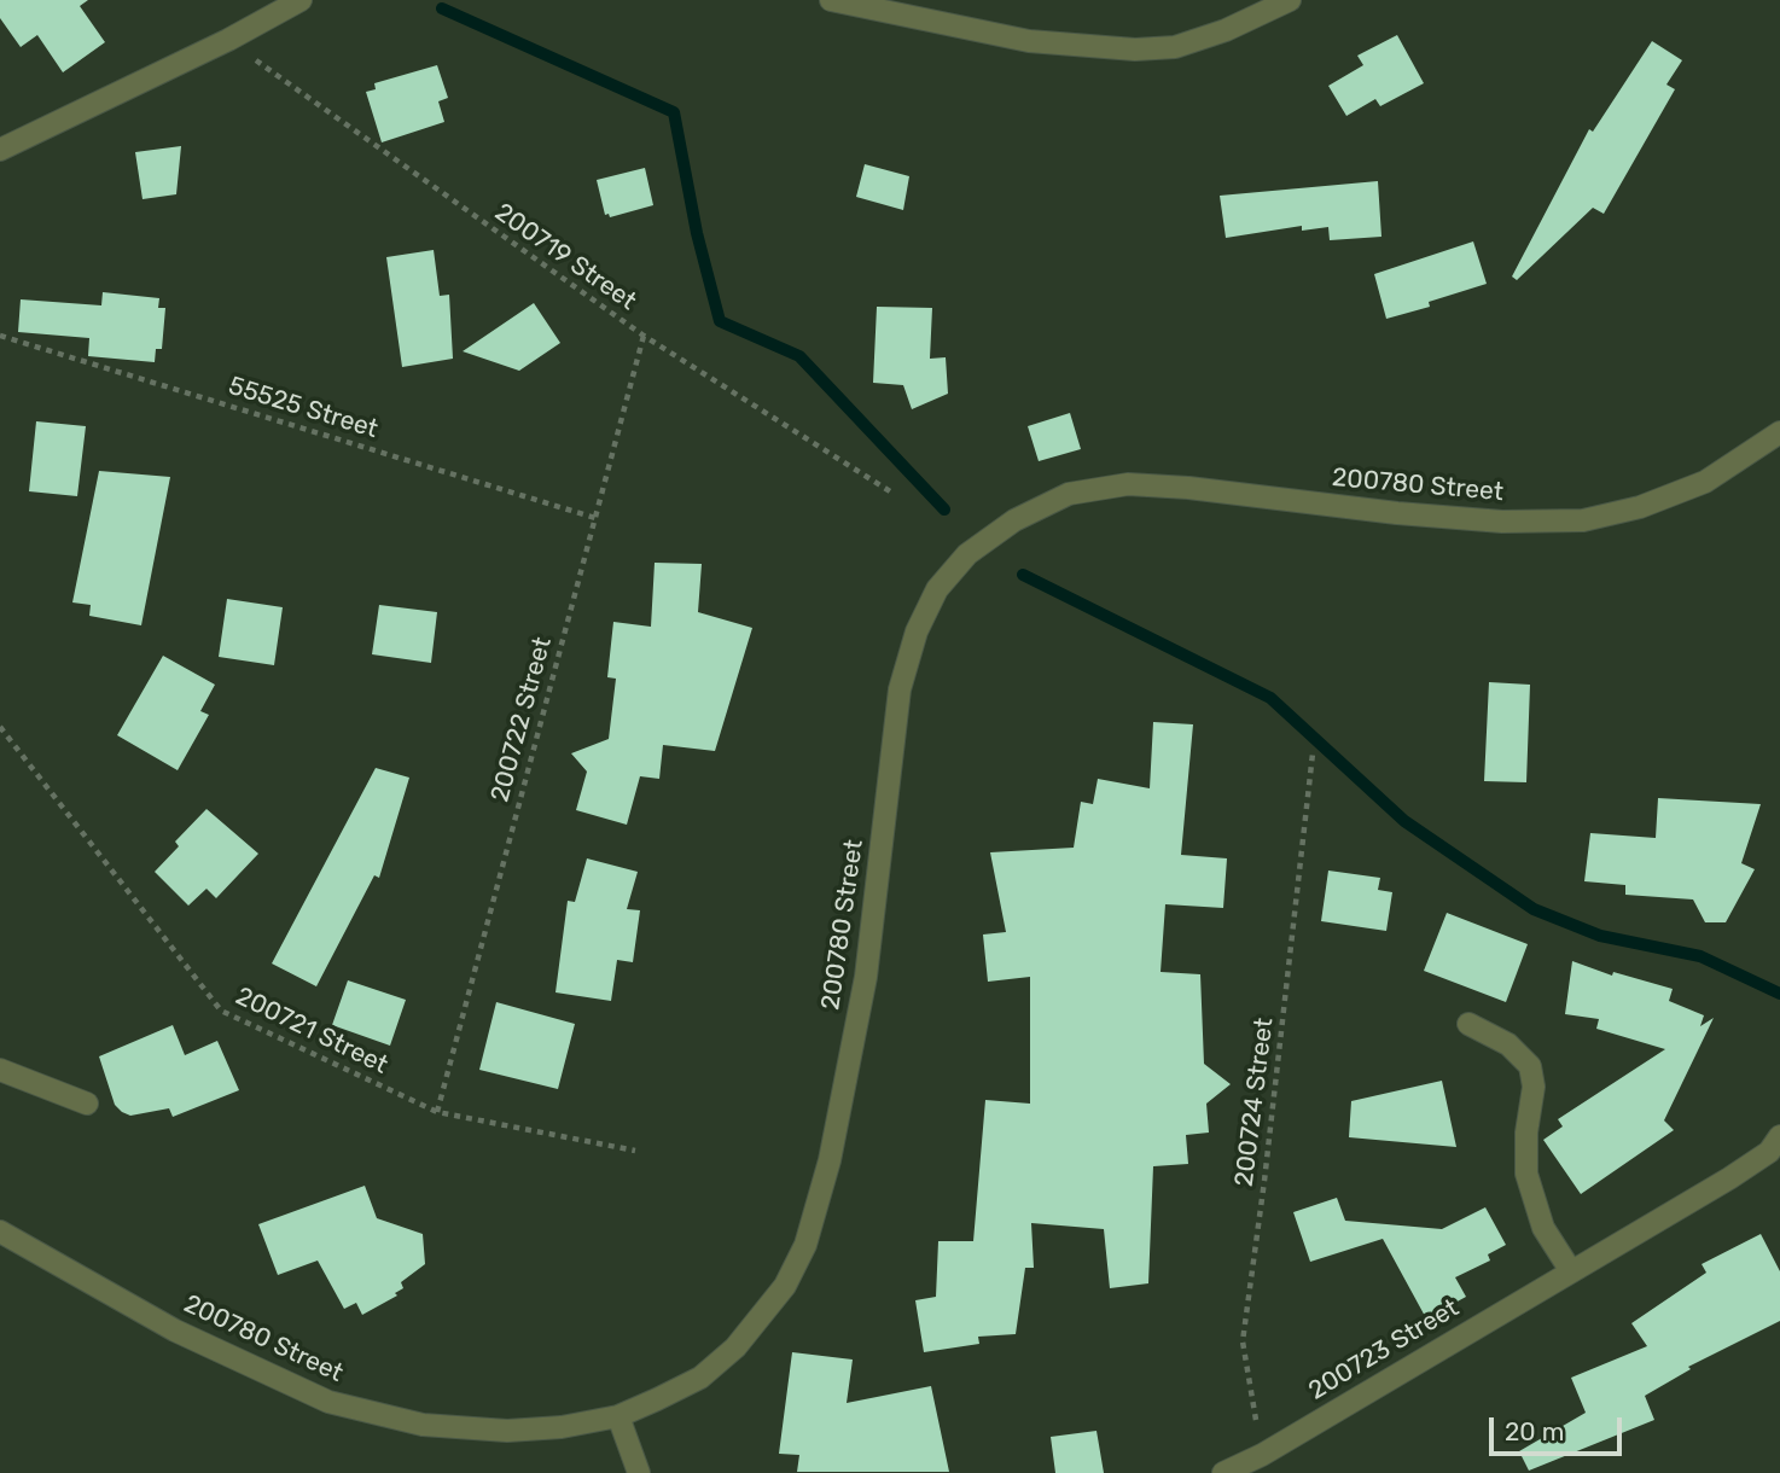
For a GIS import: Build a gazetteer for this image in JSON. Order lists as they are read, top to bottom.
{
  "streets": {
    "street": ["200780 Street", "200723 Street"],
    "path": [
      "200719 Street",
      "55525 Street",
      "200722 Street",
      "200721 Street",
      "200724 Street"
    ]
  },
  "crossings": [
    ["200719 Street", "200722 Street"],
    ["55525 Street", "200722 Street"],
    ["200722 Street", "200721 Street"],
    ["200724 Street", "200723 Street"]
  ],
  "scale_bar": "20 m"
}
